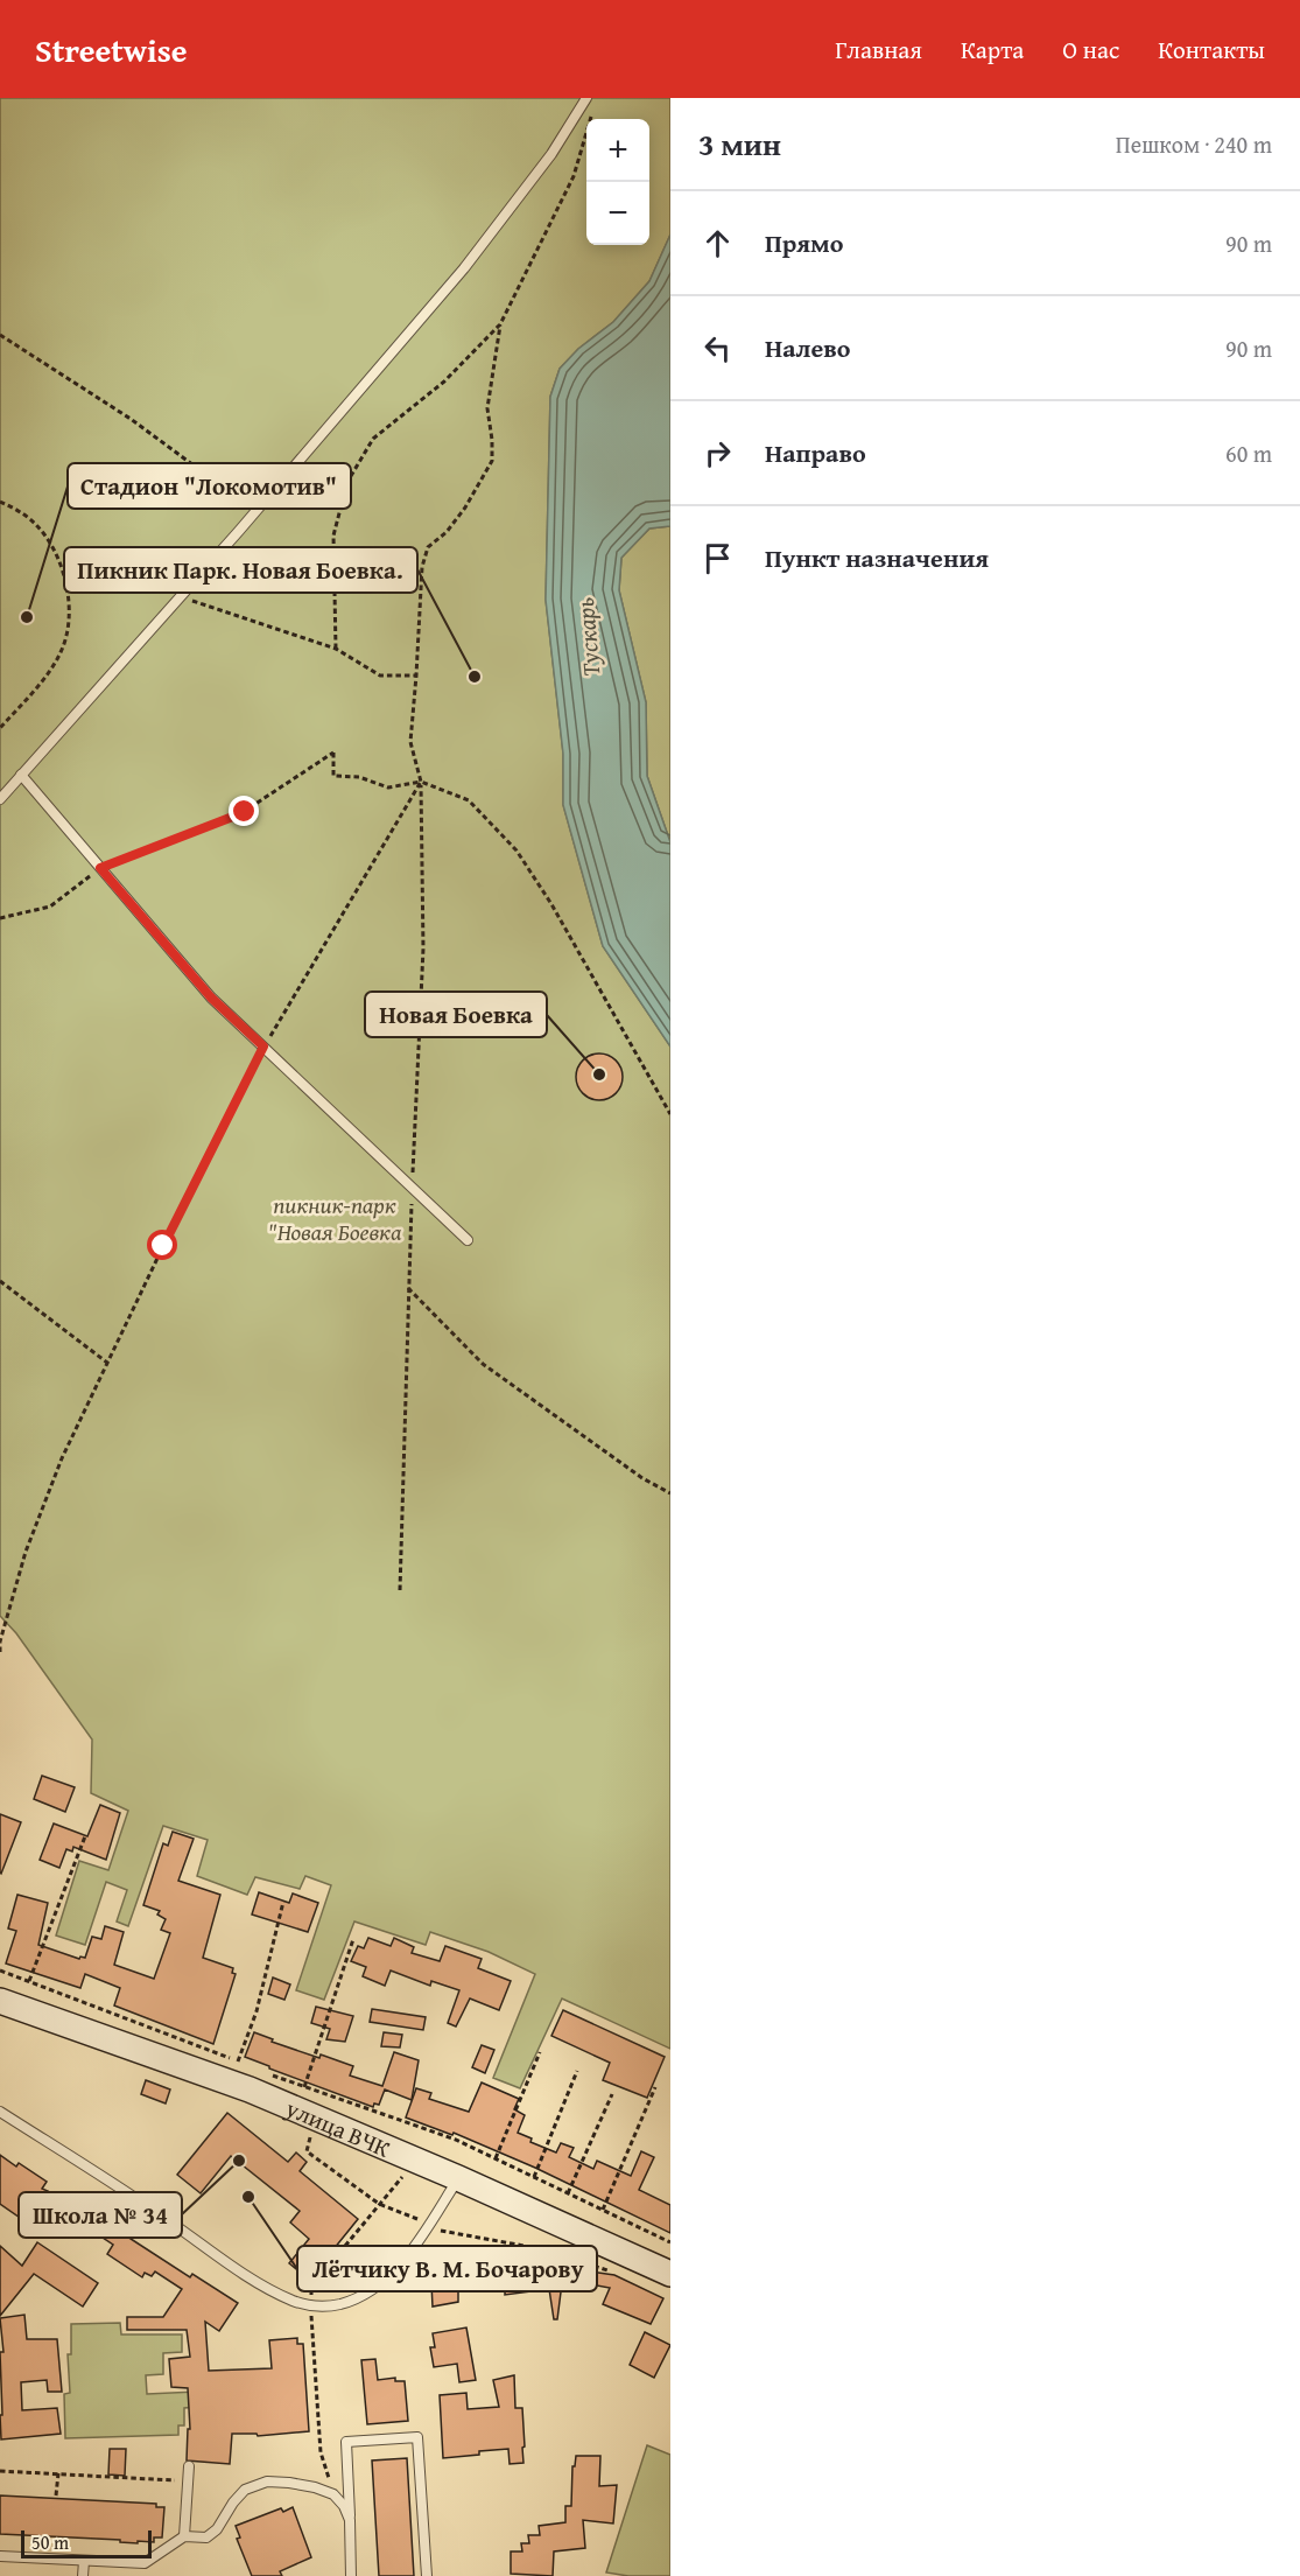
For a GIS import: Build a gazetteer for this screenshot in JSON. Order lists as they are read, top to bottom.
{
  "streets": {
    "main road": ["улица ВЧК"]
  },
  "water": ["Тускарь"],
  "parks": ["пикник-парк \"Новая Боевка"],
  "places": [
    "Стадион \"Локомотив\"",
    "Пикник Парк. Новая Боевка.",
    "Новая Боевка",
    "Школа № 34",
    "Лётчику В. М. Бочарову"
  ],
  "scale_bar": "50 m",
  "page": {
    "header": "Streetwise",
    "nav": [
      "Главная",
      "Карта",
      "О нас",
      "Контакты"
    ],
    "heading": ["3 мин", "Пешком · 240 m"],
    "map_buttons": ["+", "−"],
    "list": [
      ["Прямо", "90 m"],
      ["Налево", "90 m"],
      ["Направо", "60 m"],
      "Пункт назначения"
    ],
    "scale": "50 m"
  }
}
